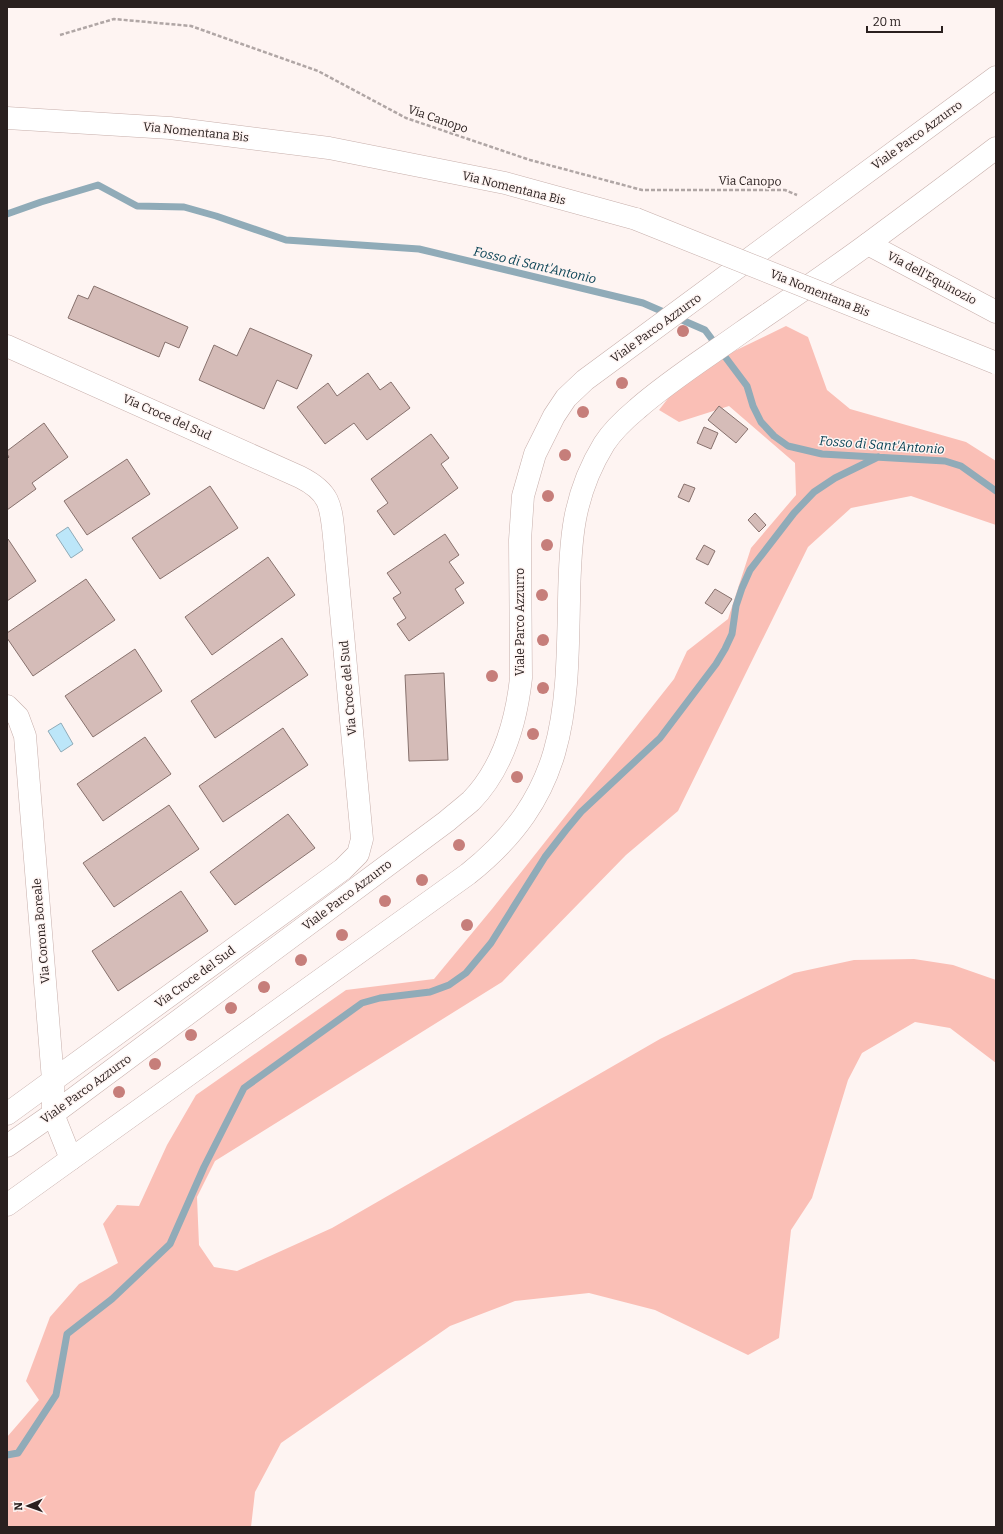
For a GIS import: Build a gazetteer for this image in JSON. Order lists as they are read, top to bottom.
{
  "streets": {
    "street": [
      "Via Nomentana Bis",
      "Viale Parco Azzurro",
      "Via dell'Equinozio",
      "Via Croce del Sud",
      "Via Corona Boreale"
    ],
    "path": ["Via Canopo"]
  },
  "crossings": [
    ["Via Canopo", "Viale Parco Azzurro"],
    ["Viale Parco Azzurro", "Via Corona Boreale"],
    ["Via Croce del Sud", "Via Corona Boreale"]
  ],
  "water": ["Fosso di Sant'Antonio"],
  "scale_bar": "20 m",
  "north": "left"
}
